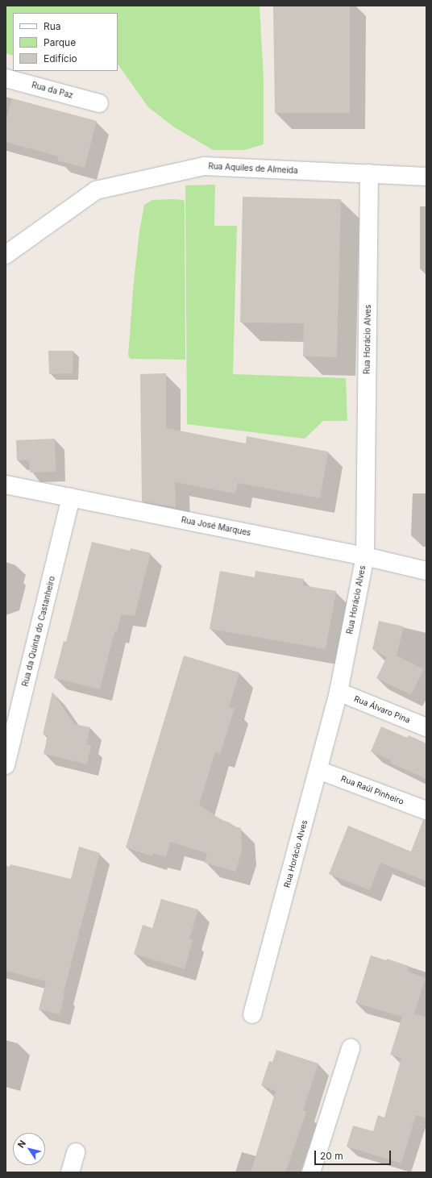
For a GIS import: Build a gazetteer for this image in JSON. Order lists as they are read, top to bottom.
{
  "streets": {
    "street": [
      "Rua da Paz",
      "Rua Aquiles de Almeida",
      "Rua Horácio Alves",
      "Rua José Marques",
      "Rua da Quinta do Castanheiro",
      "Rua Álvaro Pina",
      "Rua Raúl Pinheiro"
    ]
  },
  "crossings": [
    ["Rua Aquiles de Almeida", "Rua Horácio Alves"],
    ["Rua Horácio Alves", "Rua José Marques"],
    ["Rua Horácio Alves", "Rua Álvaro Pina"],
    ["Rua Horácio Alves", "Rua Raúl Pinheiro"],
    ["Rua José Marques", "Rua da Quinta do Castanheiro"]
  ],
  "legend": ["Rua", "Parque", "Edifício"],
  "scale_bar": "20 m",
  "north": "top left"
}
